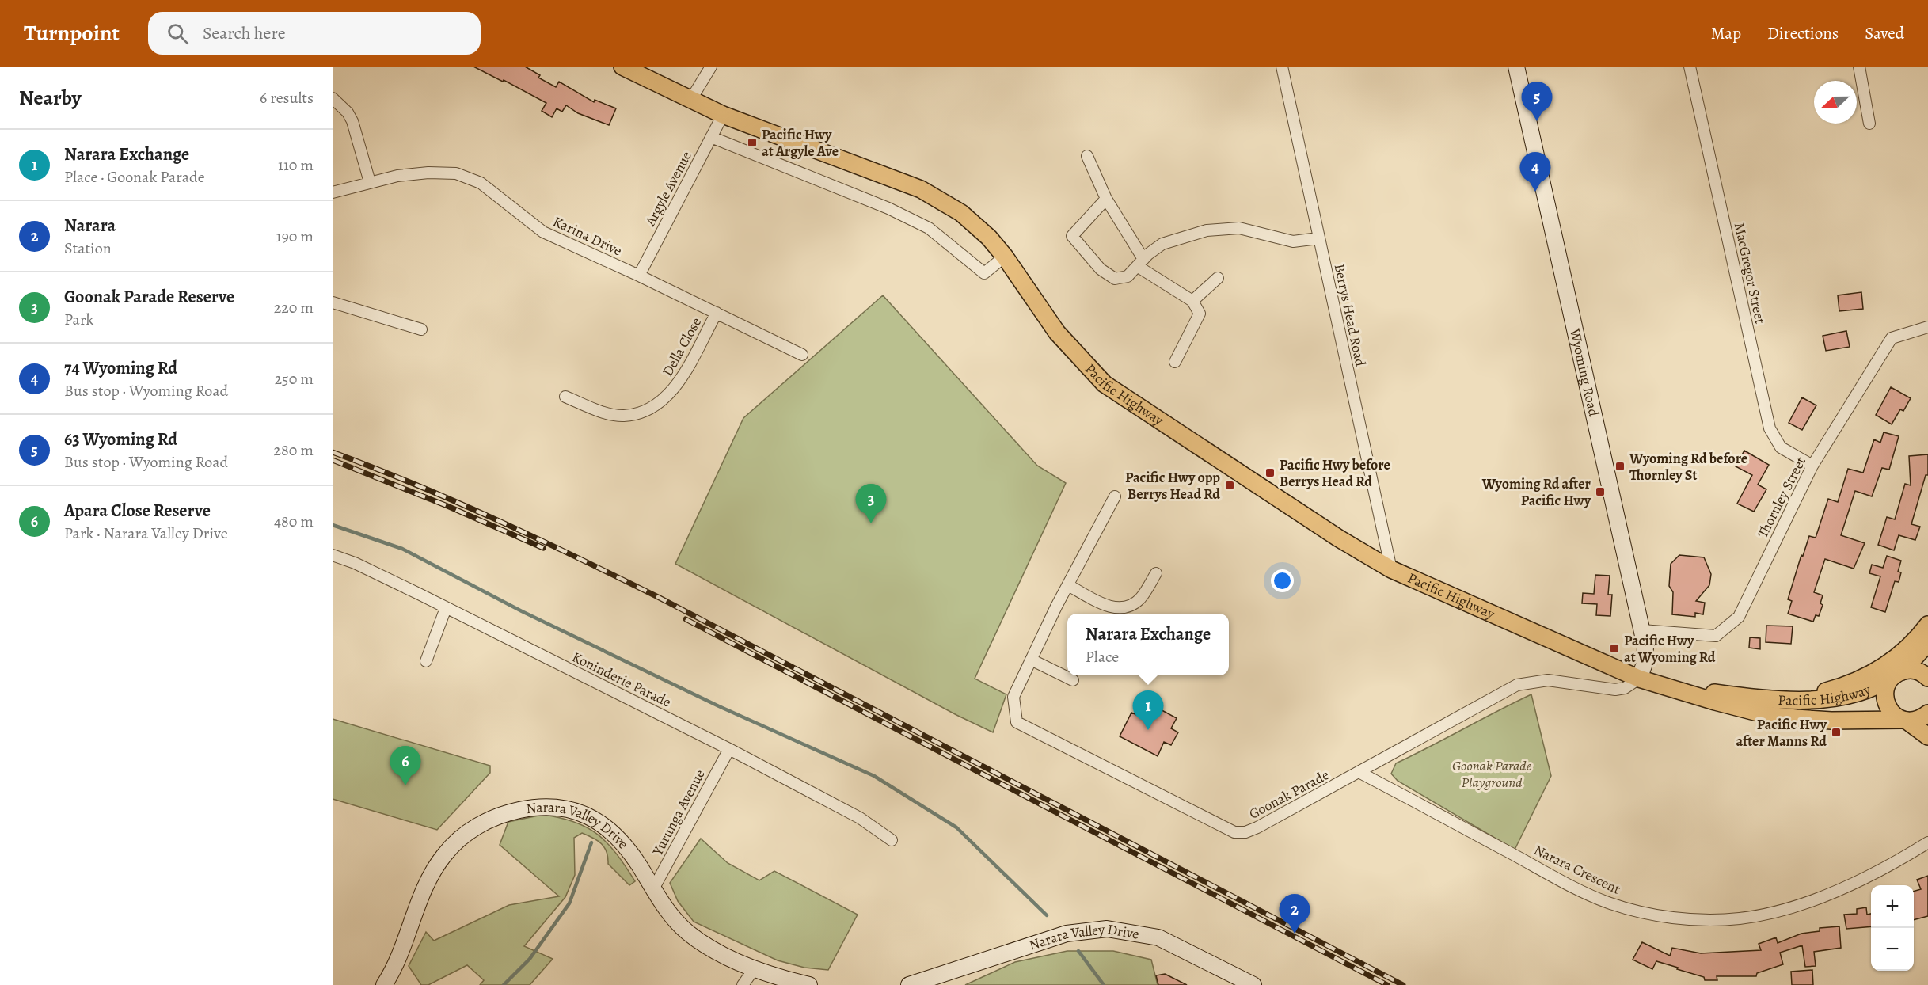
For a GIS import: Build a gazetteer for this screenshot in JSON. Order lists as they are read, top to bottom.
{
  "streets": {
    "main road": ["Wyoming Road", "Pacific Highway", "Narara Valley Drive"],
    "street": [
      "Argyle Avenue",
      "Karina Drive",
      "MacGregor Street",
      "Berrys Head Road",
      "Della Close",
      "Thornley Street",
      "Koninderie Parade",
      "Goonak Parade",
      "Yurunga Avenue",
      "Narara Crescent"
    ]
  },
  "crossings": [
    ["Argyle Avenue", "Karina Drive"],
    ["Argyle Avenue", "Pacific Highway"],
    ["Karina Drive", "Della Close"],
    ["MacGregor Street", "Thornley Street"],
    ["Berrys Head Road", "Pacific Highway"],
    ["Wyoming Road", "Pacific Highway"],
    ["Wyoming Road", "Thornley Street"],
    ["Wyoming Road", "Goonak Parade"],
    ["Pacific Highway", "Goonak Parade"],
    ["Koninderie Parade", "Yurunga Avenue"],
    ["Goonak Parade", "Narara Crescent"],
    ["Yurunga Avenue", "Narara Valley Drive"]
  ],
  "parks": ["Goonak Parade Playground"],
  "places": {
    "transit": [
      "Pacific Hwy at Argyle Ave",
      "Wyoming Rd before Thornley St",
      "Pacific Hwy before Berrys Head Rd",
      "Pacific Hwy opp Berrys Head Rd",
      "Wyoming Rd after Pacific Hwy",
      "Pacific Hwy at Wyoming Rd",
      "Pacific Hwy after Manns Rd"
    ]
  },
  "north": "left",
  "page": {
    "header": "Turnpoint",
    "search": "Search here",
    "nav": ["Map", "Directions", "Saved"],
    "heading": ["Nearby", "6 results"],
    "pins": [
      "5",
      "4",
      "3",
      "1",
      "6",
      "2"
    ],
    "list": [
      {
        "mark": "1",
        "name": "Narara Exchange",
        "note": "Place · Goonak Parade",
        "value": "110 m"
      },
      {
        "mark": "2",
        "name": "Narara",
        "note": "Station",
        "value": "190 m"
      },
      {
        "mark": "3",
        "name": "Goonak Parade Reserve",
        "note": "Park",
        "value": "220 m"
      },
      {
        "mark": "4",
        "name": "74 Wyoming Rd",
        "note": "Bus stop · Wyoming Road",
        "value": "250 m"
      },
      {
        "mark": "5",
        "name": "63 Wyoming Rd",
        "note": "Bus stop · Wyoming Road",
        "value": "280 m"
      },
      {
        "mark": "6",
        "name": "Apara Close Reserve",
        "note": "Park · Narara Valley Drive",
        "value": "480 m"
      }
    ],
    "popup": ["Narara Exchange", "Place"],
    "map_buttons": ["+", "−"]
  }
}
